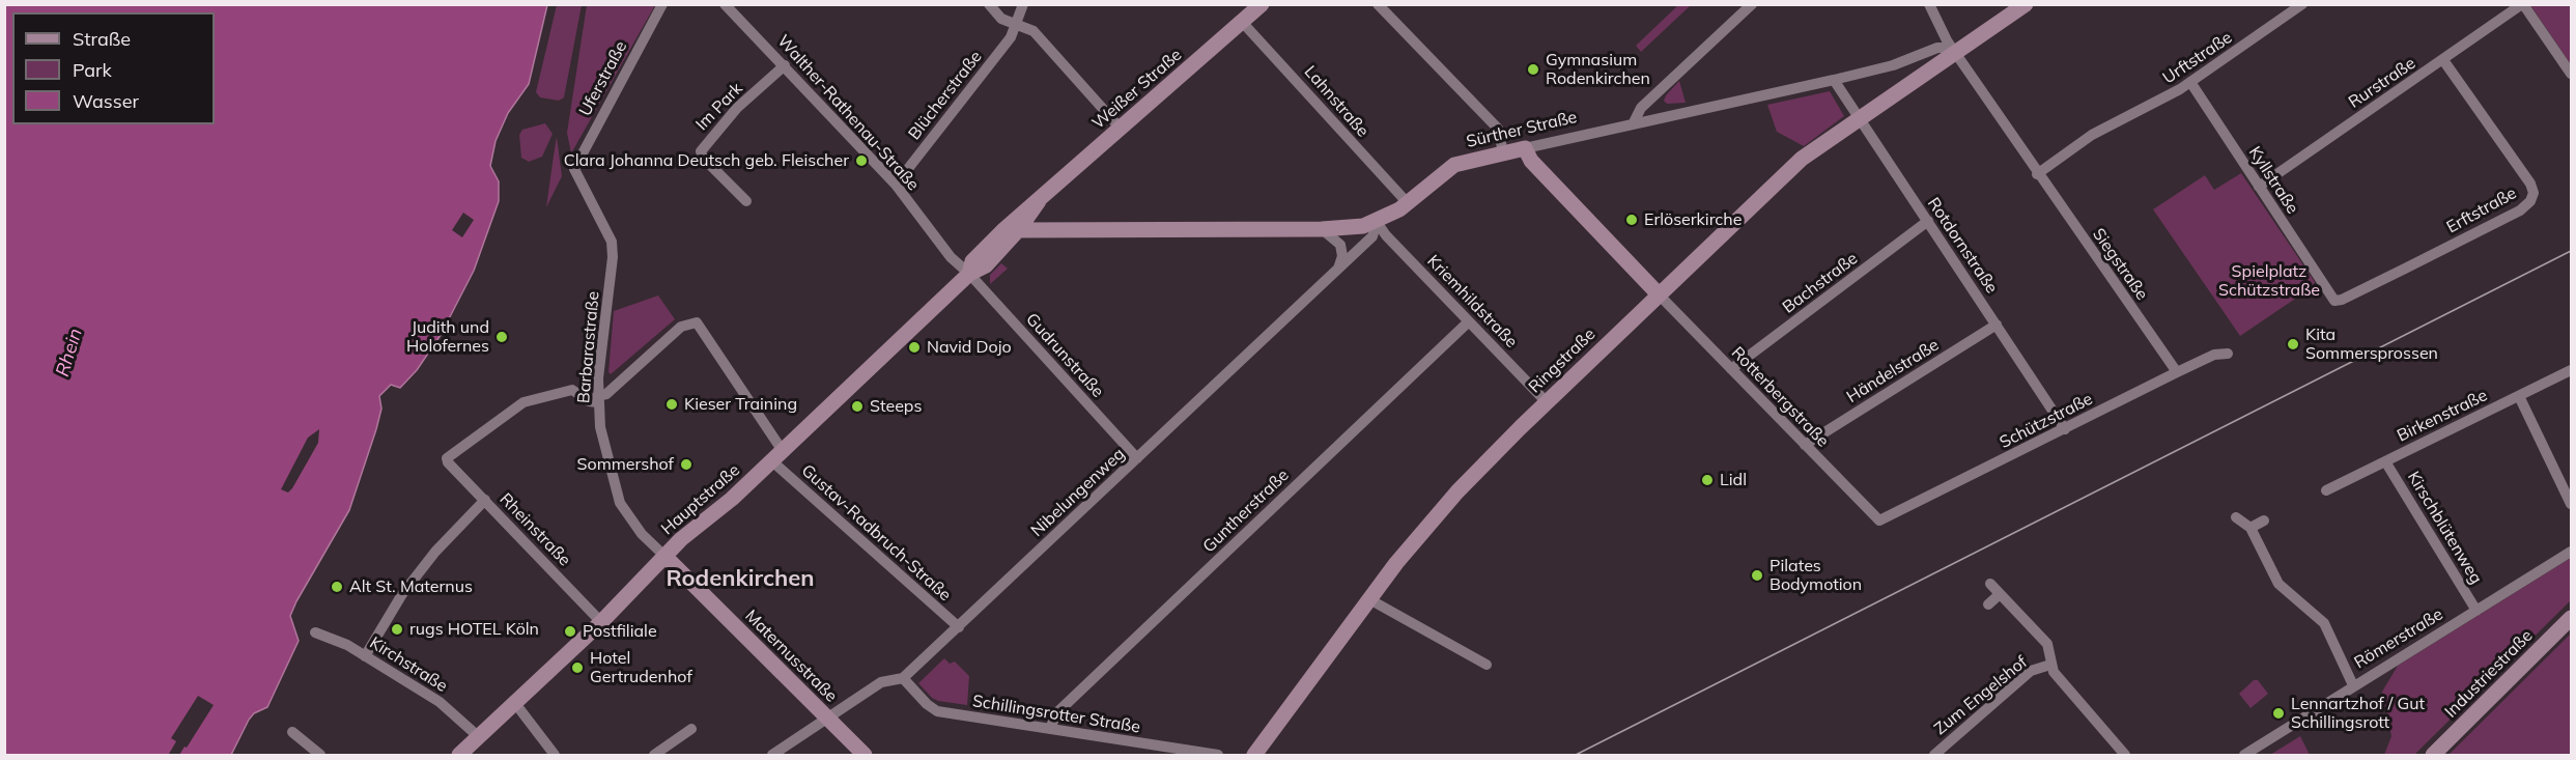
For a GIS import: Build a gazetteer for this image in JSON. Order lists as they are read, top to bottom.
{
  "streets": {
    "street": [
      "Urftstraße",
      "Uferstraße",
      "Rurstraße",
      "Weißer Straße",
      "Blücherstraße",
      "Lahnstraße",
      "Im Park",
      "Walther-Rathenau-Straße",
      "Sürther Straße",
      "Kyllstraße",
      "Erftstraße",
      "Rotdornstraße",
      "Siegstraße",
      "Bachstraße",
      "Kriemhildstraße",
      "Barbarastraße",
      "Gudrunstraße",
      "Ringstraße",
      "Händelstraße",
      "Rotterbergstraße",
      "Birkenstraße",
      "Schützstraße",
      "Nibelungenweg",
      "Hauptstraße",
      "Guntherstraße",
      "Kirschblütenweg",
      "Rheinstraße",
      "Gustav-Radbruch-Straße",
      "Römerstraße",
      "Maternusstraße",
      "Kirchstraße",
      "Industriestraße",
      "Zum Engelshof",
      "Schillingsrotter Straße"
    ]
  },
  "crossings": [
    ["Urftstraße", "Kyllstraße"],
    ["Urftstraße", "Siegstraße"],
    ["Uferstraße", "Barbarastraße"],
    ["Rurstraße", "Kyllstraße"],
    ["Rurstraße", "Erftstraße"],
    ["Weißer Straße", "Lahnstraße"],
    ["Weißer Straße", "Sürther Straße"],
    ["Weißer Straße", "Hauptstraße"],
    ["Blücherstraße", "Walther-Rathenau-Straße"],
    ["Lahnstraße", "Sürther Straße"],
    ["Im Park", "Walther-Rathenau-Straße"],
    ["Walther-Rathenau-Straße", "Gudrunstraße"],
    ["Walther-Rathenau-Straße", "Hauptstraße"],
    ["Sürther Straße", "Rotdornstraße"],
    ["Sürther Straße", "Siegstraße"],
    ["Sürther Straße", "Kriemhildstraße"],
    ["Sürther Straße", "Ringstraße"],
    ["Sürther Straße", "Nibelungenweg"],
    ["Sürther Straße", "Hauptstraße"],
    ["Kyllstraße", "Erftstraße"],
    ["Rotdornstraße", "Bachstraße"],
    ["Rotdornstraße", "Ringstraße"],
    ["Rotdornstraße", "Händelstraße"],
    ["Rotdornstraße", "Schützstraße"],
    ["Siegstraße", "Ringstraße"],
    ["Siegstraße", "Schützstraße"],
    ["Bachstraße", "Rotterbergstraße"],
    ["Kriemhildstraße", "Ringstraße"],
    ["Kriemhildstraße", "Nibelungenweg"],
    ["Kriemhildstraße", "Guntherstraße"],
    ["Barbarastraße", "Hauptstraße"],
    ["Barbarastraße", "Rheinstraße"],
    ["Barbarastraße", "Gustav-Radbruch-Straße"],
    ["Barbarastraße", "Maternusstraße"],
    ["Gudrunstraße", "Nibelungenweg"],
    ["Gudrunstraße", "Hauptstraße"],
    ["Ringstraße", "Rotterbergstraße"],
    ["Händelstraße", "Rotterbergstraße"],
    ["Rotterbergstraße", "Schützstraße"],
    ["Birkenstraße", "Kirschblütenweg"],
    ["Nibelungenweg", "Gustav-Radbruch-Straße"],
    ["Nibelungenweg", "Maternusstraße"],
    ["Nibelungenweg", "Schillingsrotter Straße"],
    ["Hauptstraße", "Rheinstraße"],
    ["Hauptstraße", "Gustav-Radbruch-Straße"],
    ["Hauptstraße", "Maternusstraße"],
    ["Hauptstraße", "Kirchstraße"],
    ["Guntherstraße", "Schillingsrotter Straße"],
    ["Kirschblütenweg", "Römerstraße"],
    ["Rheinstraße", "Gustav-Radbruch-Straße"]
  ],
  "districts": ["Rodenkirchen"],
  "water": ["Rhein"],
  "parks": ["Spielplatz Schützstraße"],
  "places": [
    "Gymnasium Rodenkirchen",
    "Clara Johanna Deutsch geb. Fleischer",
    "Erlöserkirche",
    "Judith und Holofernes",
    "Kita Sommersprossen",
    "Navid Dojo",
    "Kieser Training",
    "Steeps",
    "Sommershof",
    "Lidl",
    "Pilates Bodymotion",
    "Alt St. Maternus",
    "rugs HOTEL Köln",
    "Postfiliale",
    "Hotel Gertrudenhof",
    "Lennartzhof / Gut Schillingsrott"
  ],
  "legend": ["Straße", "Park", "Wasser"]
}
